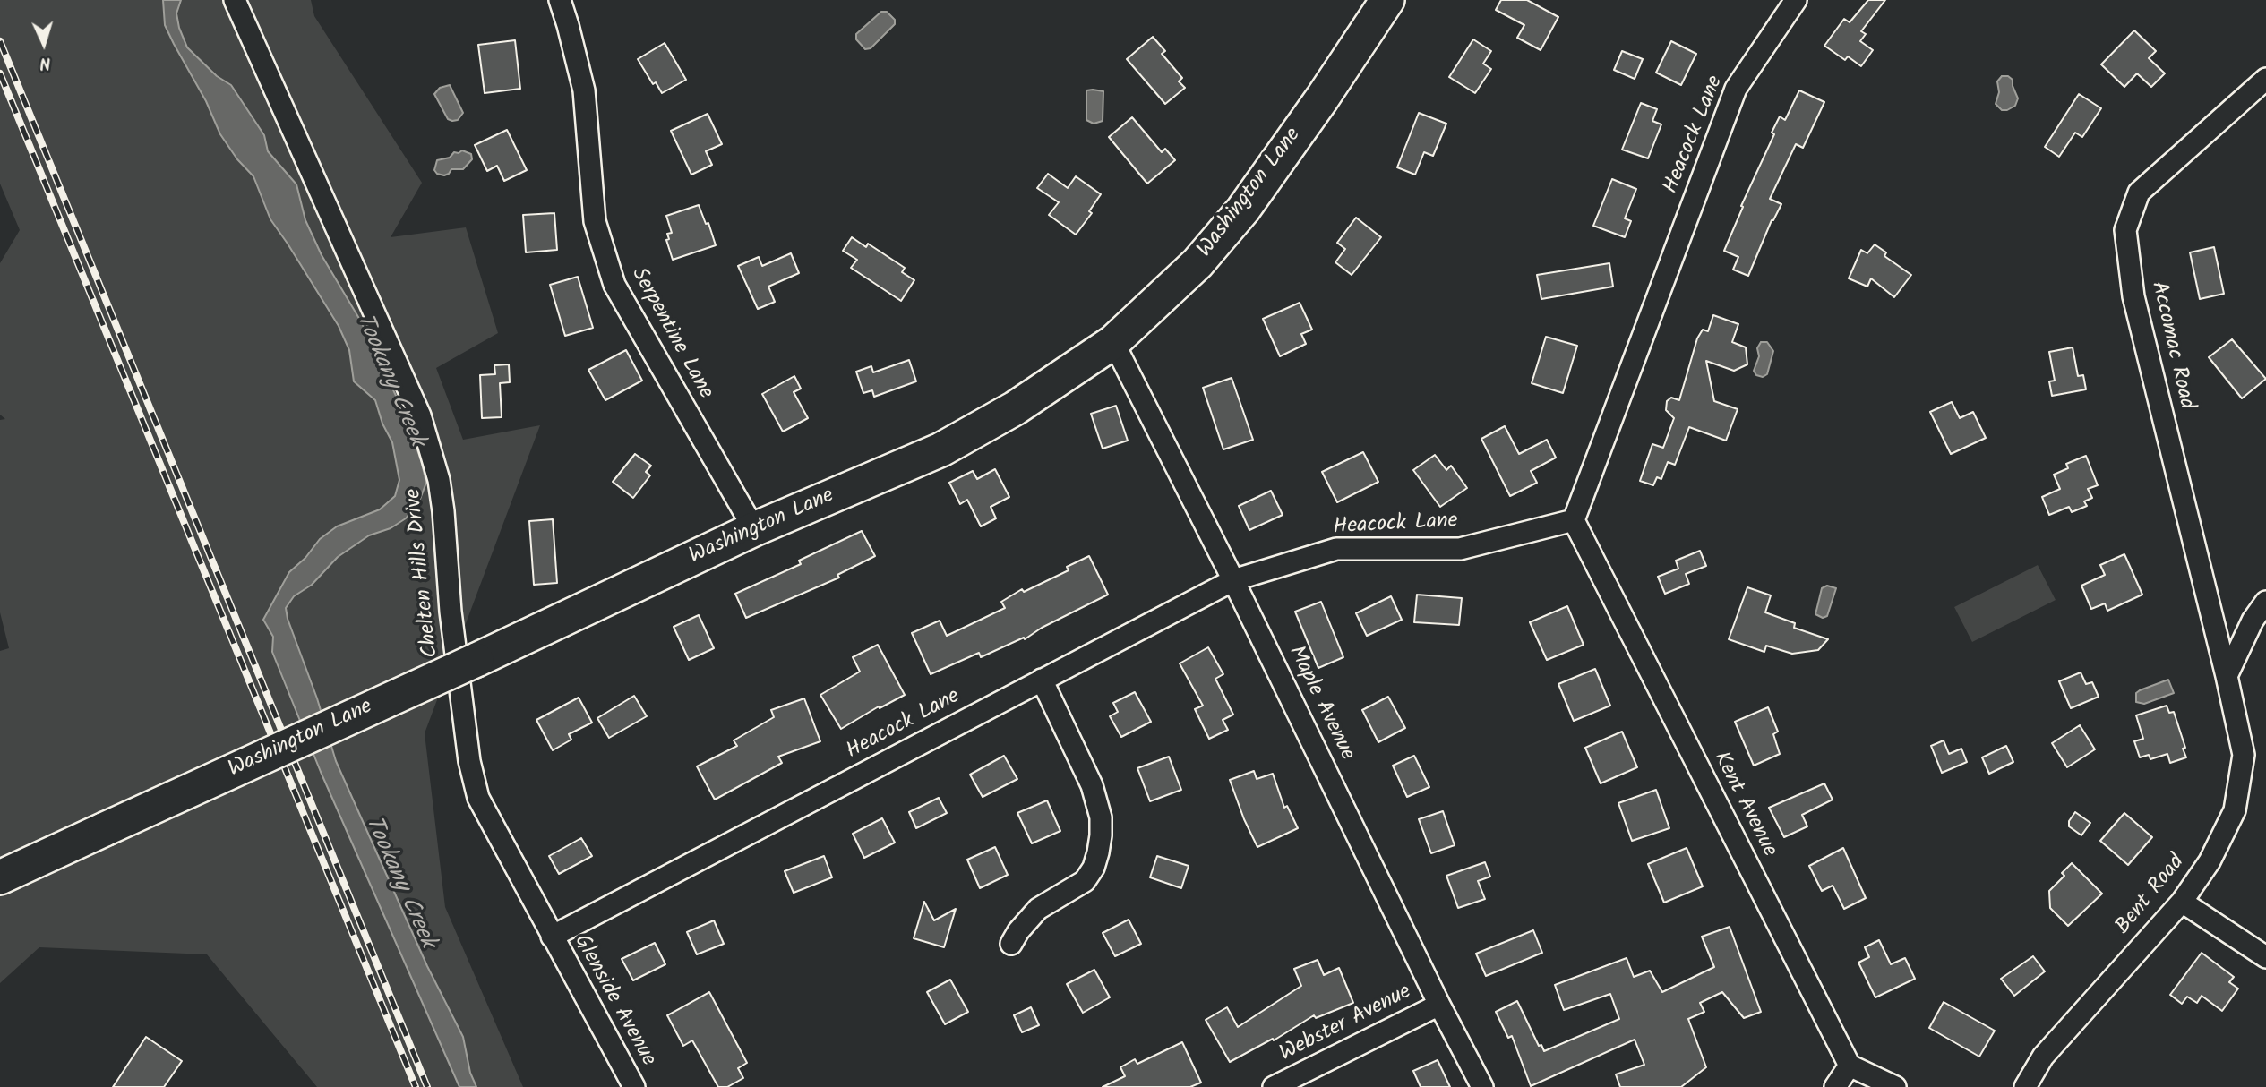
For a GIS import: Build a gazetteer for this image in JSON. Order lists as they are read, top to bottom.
{
  "streets": {
    "main road": ["Washington Lane"],
    "street": [
      "Heacock Lane",
      "Serpentine Lane",
      "Accomac Road",
      "Chelten Hills Drive",
      "Maple Avenue",
      "Kent Avenue",
      "Bent Road",
      "Glenside Avenue",
      "Webster Avenue"
    ]
  },
  "crossings": [
    ["Heacock Lane", "Chelten Hills Drive"],
    ["Heacock Lane", "Maple Avenue"],
    ["Heacock Lane", "Kent Avenue"],
    ["Heacock Lane", "Glenside Avenue"],
    ["Washington Lane", "Serpentine Lane"],
    ["Washington Lane", "Maple Avenue"],
    ["Accomac Road", "Bent Road"],
    ["Chelten Hills Drive", "Glenside Avenue"],
    ["Maple Avenue", "Webster Avenue"]
  ],
  "water": ["Tookany Creek"],
  "north": "bottom"
}
